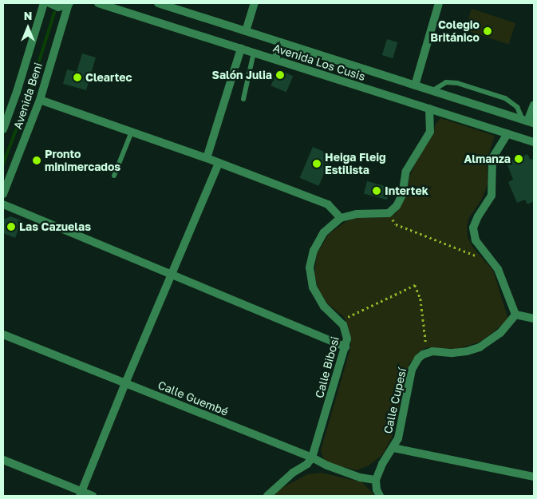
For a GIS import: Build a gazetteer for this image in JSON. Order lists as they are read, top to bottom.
{
  "streets": {
    "street": [
      "Avenida Los Cusis",
      "Avenida Beni",
      "Calle Bibosi",
      "Calle Guembé",
      "Calle Cupesí"
    ]
  },
  "crossings": [
    ["Calle Bibosi", "Calle Guembé"],
    ["Calle Guembé", "Calle Cupesí"]
  ],
  "places": [
    "Colegio Británico",
    "Salón Julia",
    "Cleartec",
    "Almanza",
    "Pronto minimercados",
    "Heiga Fleig Estilista",
    "Intertek",
    "Las Cazuelas"
  ],
  "north": "top"
}
